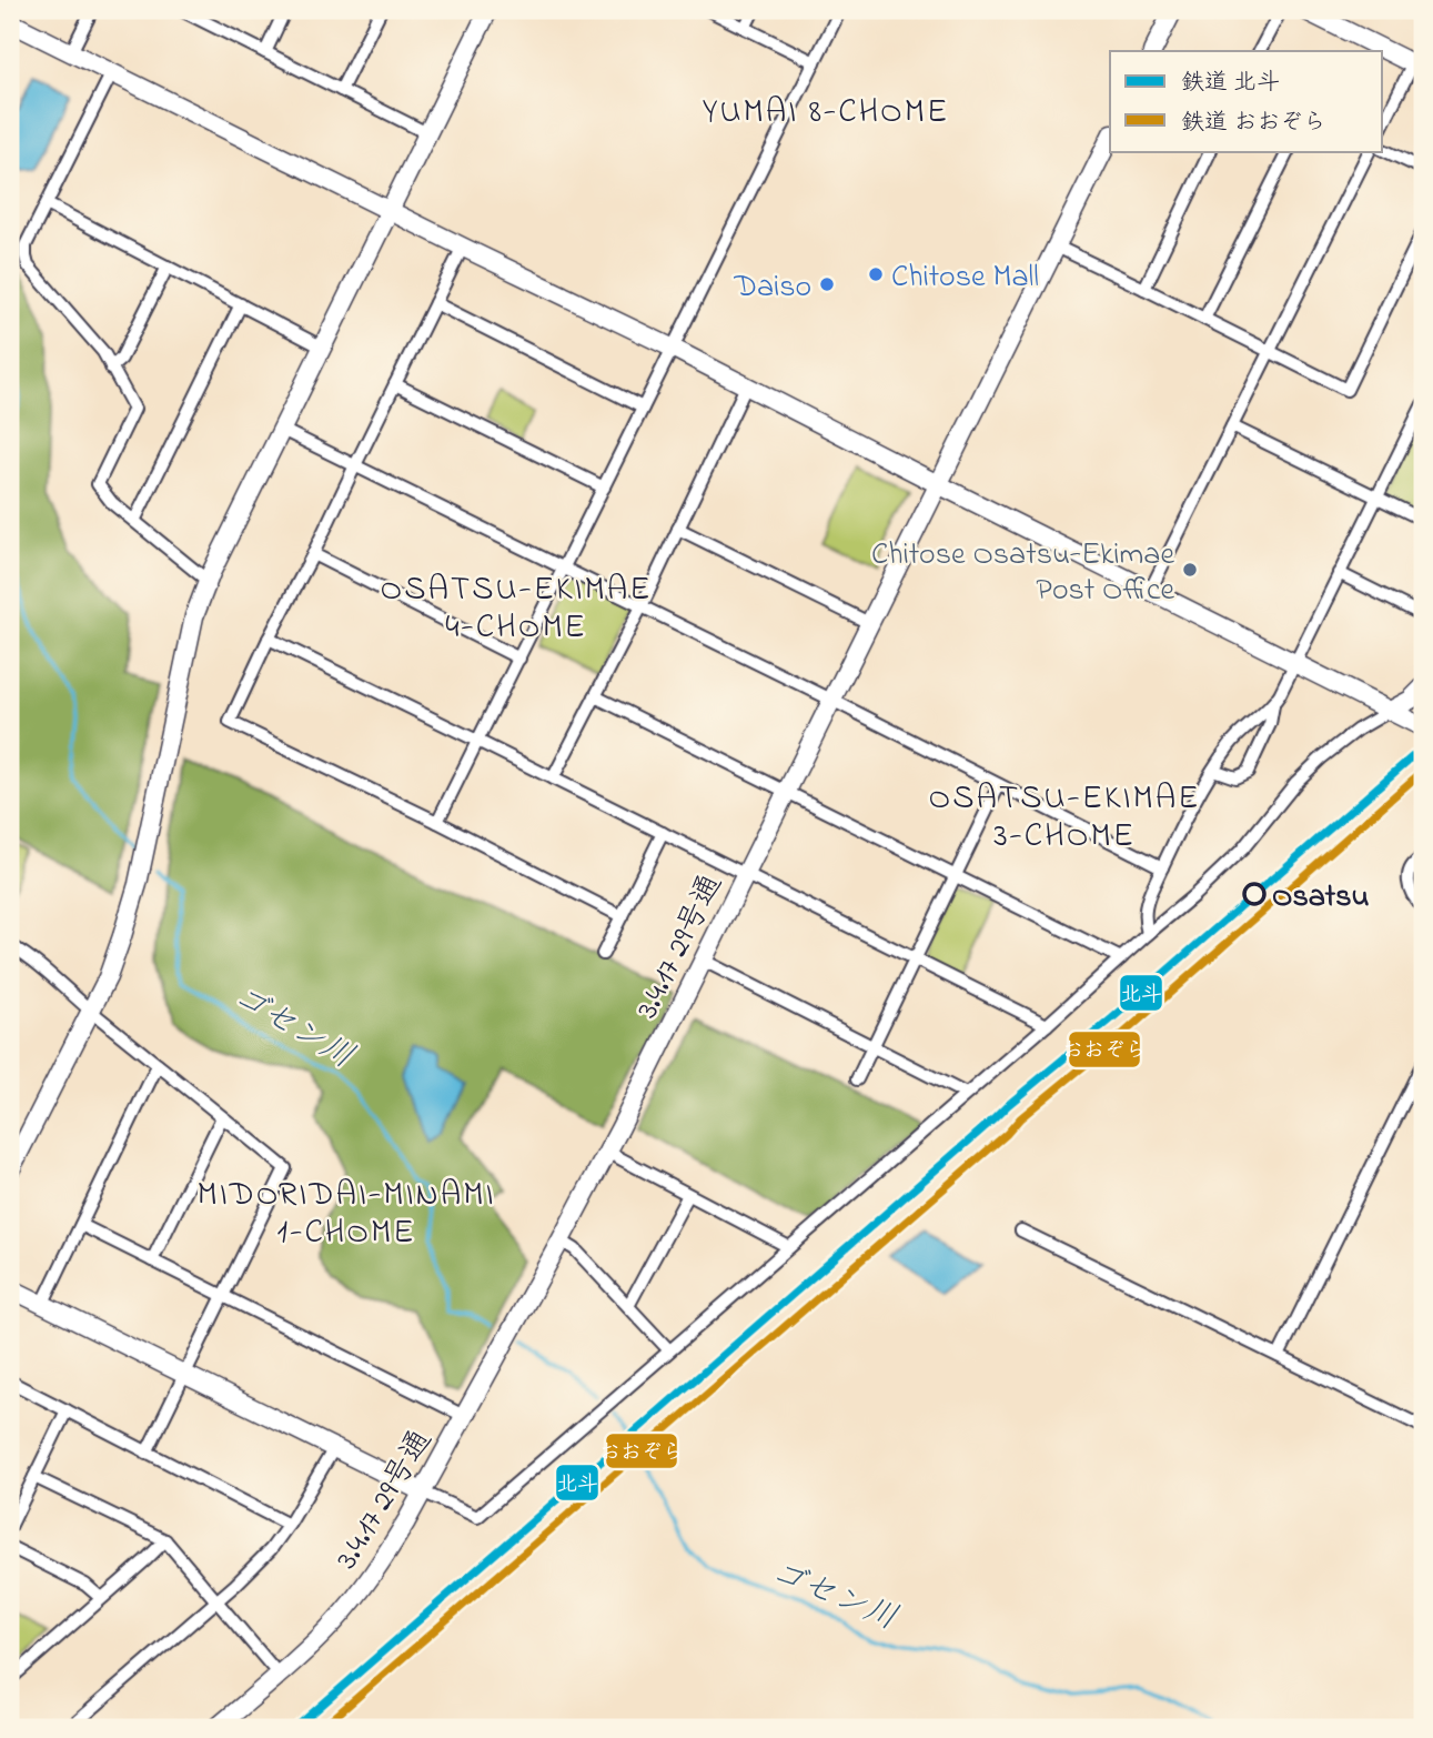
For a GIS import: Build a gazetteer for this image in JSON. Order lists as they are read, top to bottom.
{
  "streets": {
    "street": ["3.4.17 29号通"]
  },
  "districts": [
    "YUMAI 8-CHOME",
    "OSATSU-EKIMAE 4-CHOME",
    "OSATSU-EKIMAE 3-CHOME",
    "MIDORIDAI-MINAMI 1-CHOME"
  ],
  "water": ["ゴセン川"],
  "places": [
    "Chitose Mall",
    "Daiso",
    "Chitose Osatsu-Ekimae Post Office",
    "Osatsu"
  ],
  "lines": ["rail line 北斗", "rail line おおぞら"],
  "legend": ["鉄道 北斗", "鉄道 おおぞら"]
}
